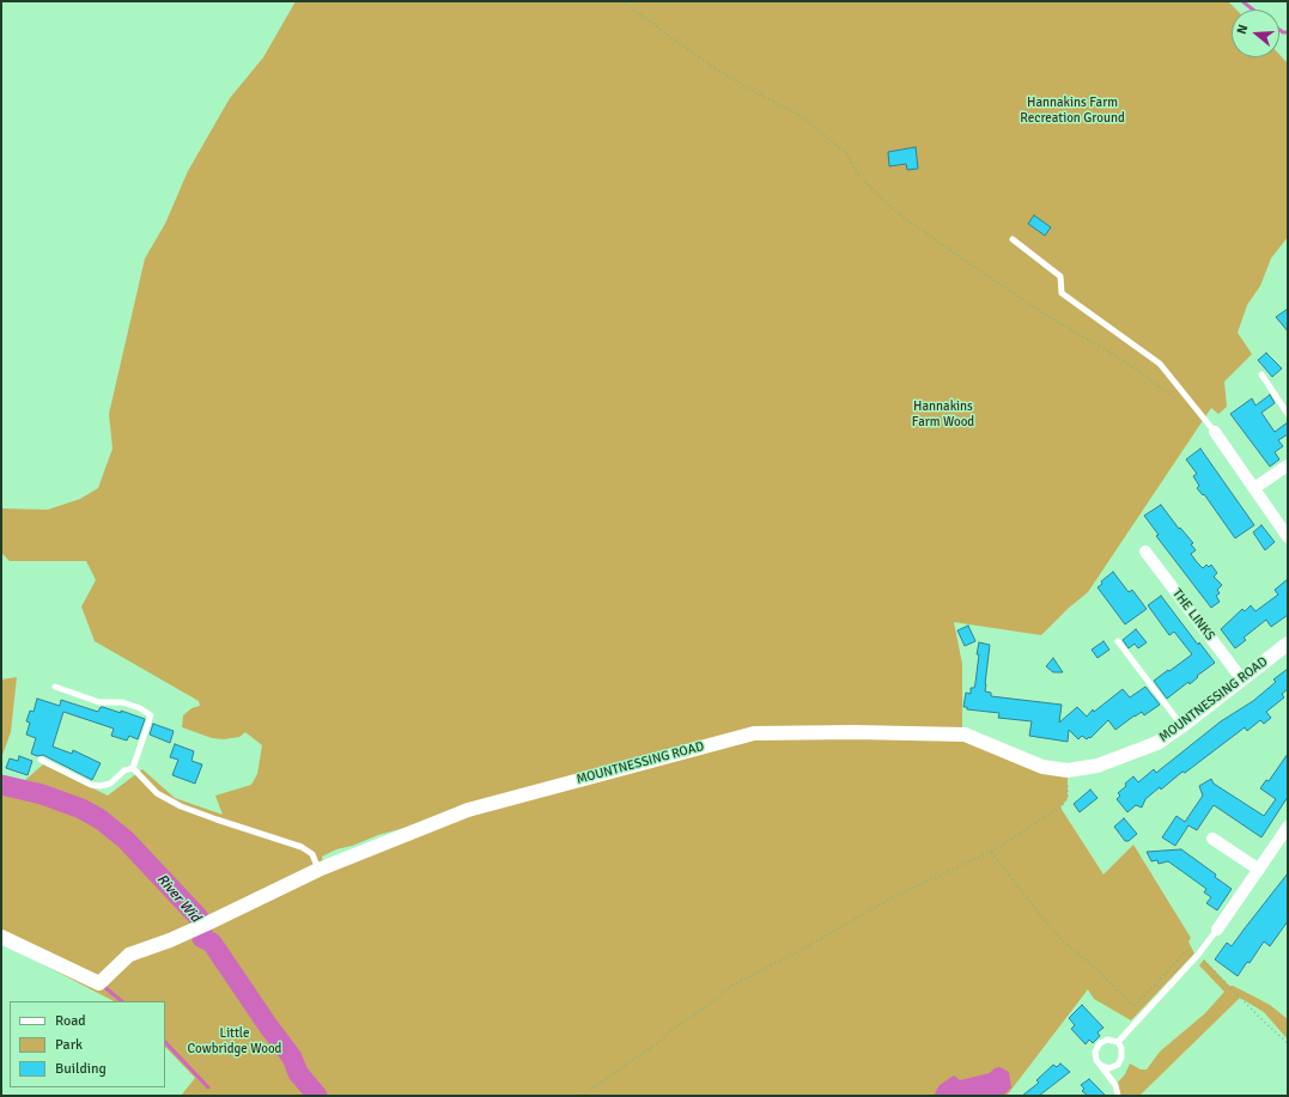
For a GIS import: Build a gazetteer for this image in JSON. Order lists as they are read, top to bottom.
{
  "streets": {
    "street": ["THE LINKS", "MOUNTNESSING ROAD"]
  },
  "crossings": [
    ["THE LINKS", "MOUNTNESSING ROAD"]
  ],
  "water": ["River Wid"],
  "parks": ["Hannakins Farm Recreation Ground", "Hannakins Farm Wood", "Little Cowbridge Wood"],
  "legend": ["Road", "Park", "Building"],
  "north": "left"
}
